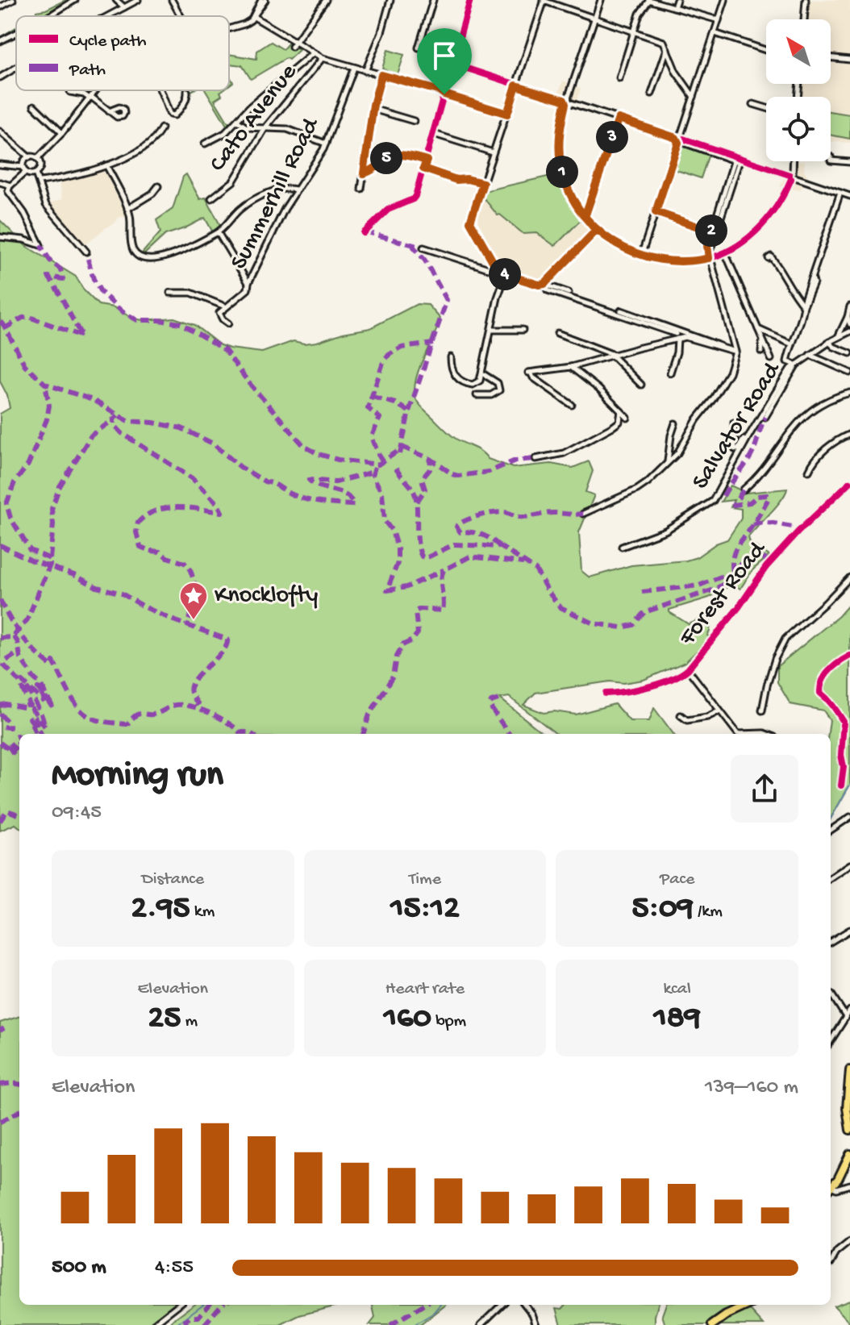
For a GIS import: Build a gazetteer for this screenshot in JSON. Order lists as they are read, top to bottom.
{
  "streets": {
    "street": [
      "Cato Avenue",
      "Summerhill Road",
      "Salvator Road",
      "Forest Road"
    ]
  },
  "places": {
    "place": ["Knocklofty"]
  },
  "legend": ["Cycle path", "Path"],
  "north": "top left",
  "page": {
    "pins": [
      "3",
      "5",
      "1",
      "2",
      "4"
    ],
    "heading": ["Morning run", "09:45"],
    "stats": [
      ["Distance", "2.95 km"],
      ["Time", "15:12"],
      ["Pace", "5:09 /km"],
      ["Elevation", "25 m"],
      ["Heart rate", "160 bpm"],
      ["kcal", "189"]
    ],
    "chart": ["Elevation", "139–160 m"],
    "list": [
      {
        "name": "500 m",
        "note": "4:55"
      }
    ]
  }
}
